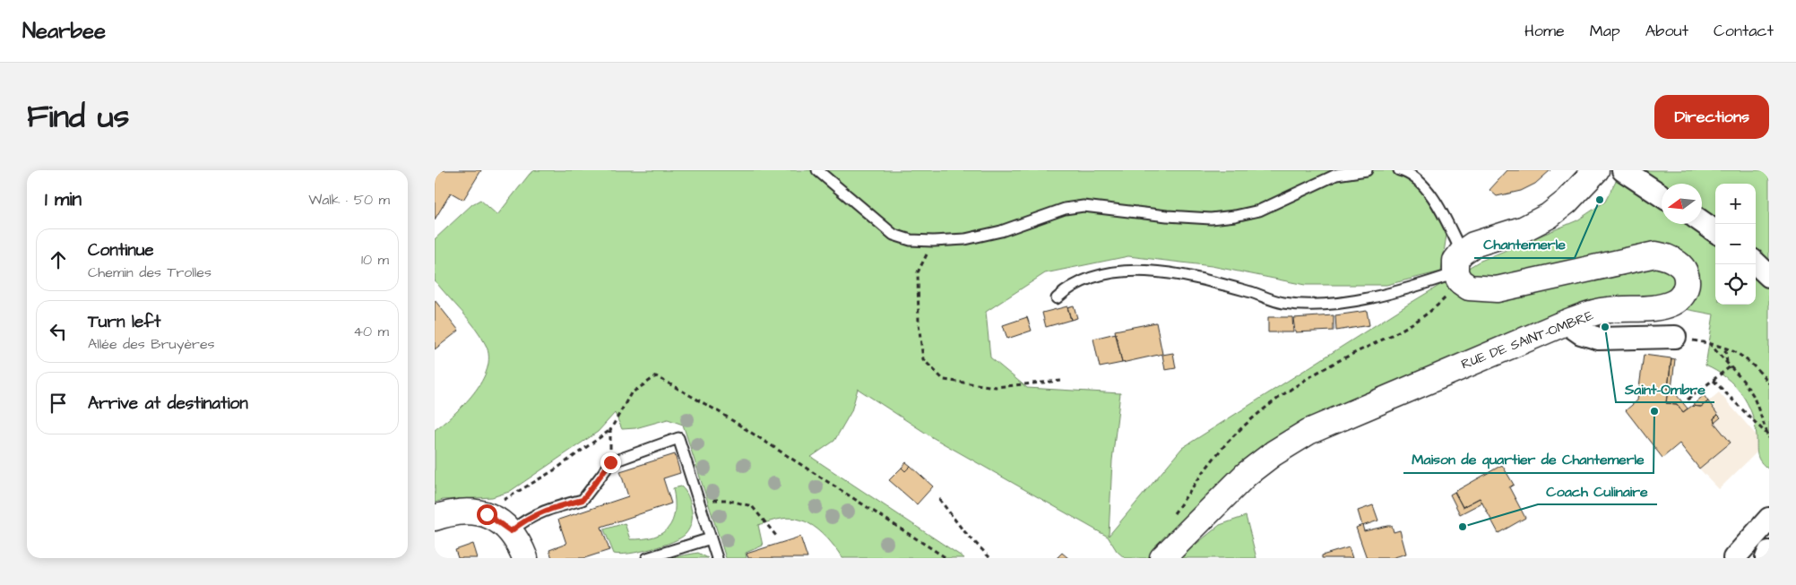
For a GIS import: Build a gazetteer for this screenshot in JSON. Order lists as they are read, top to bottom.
{
  "streets": {
    "street": ["RUE DE SAINT-OMBRE"]
  },
  "places": [
    "Chantemerle",
    "Saint-Ombre",
    "Maison de quartier de Chantemerle",
    "Coach Culinaire"
  ],
  "north": "left",
  "page": {
    "header": "Nearbee",
    "nav": [
      "Home",
      "Map",
      "About",
      "Contact"
    ],
    "title": "Find us",
    "buttons": "Directions",
    "heading": ["1 min", "Walk · 50 m"],
    "map_buttons": ["+", "−"],
    "list": [
      ["Continue", "Chemin des Trolles", "10 m"],
      ["Turn left", "Allée des Bruyères", "40 m"],
      "Arrive at destination"
    ]
  }
}
